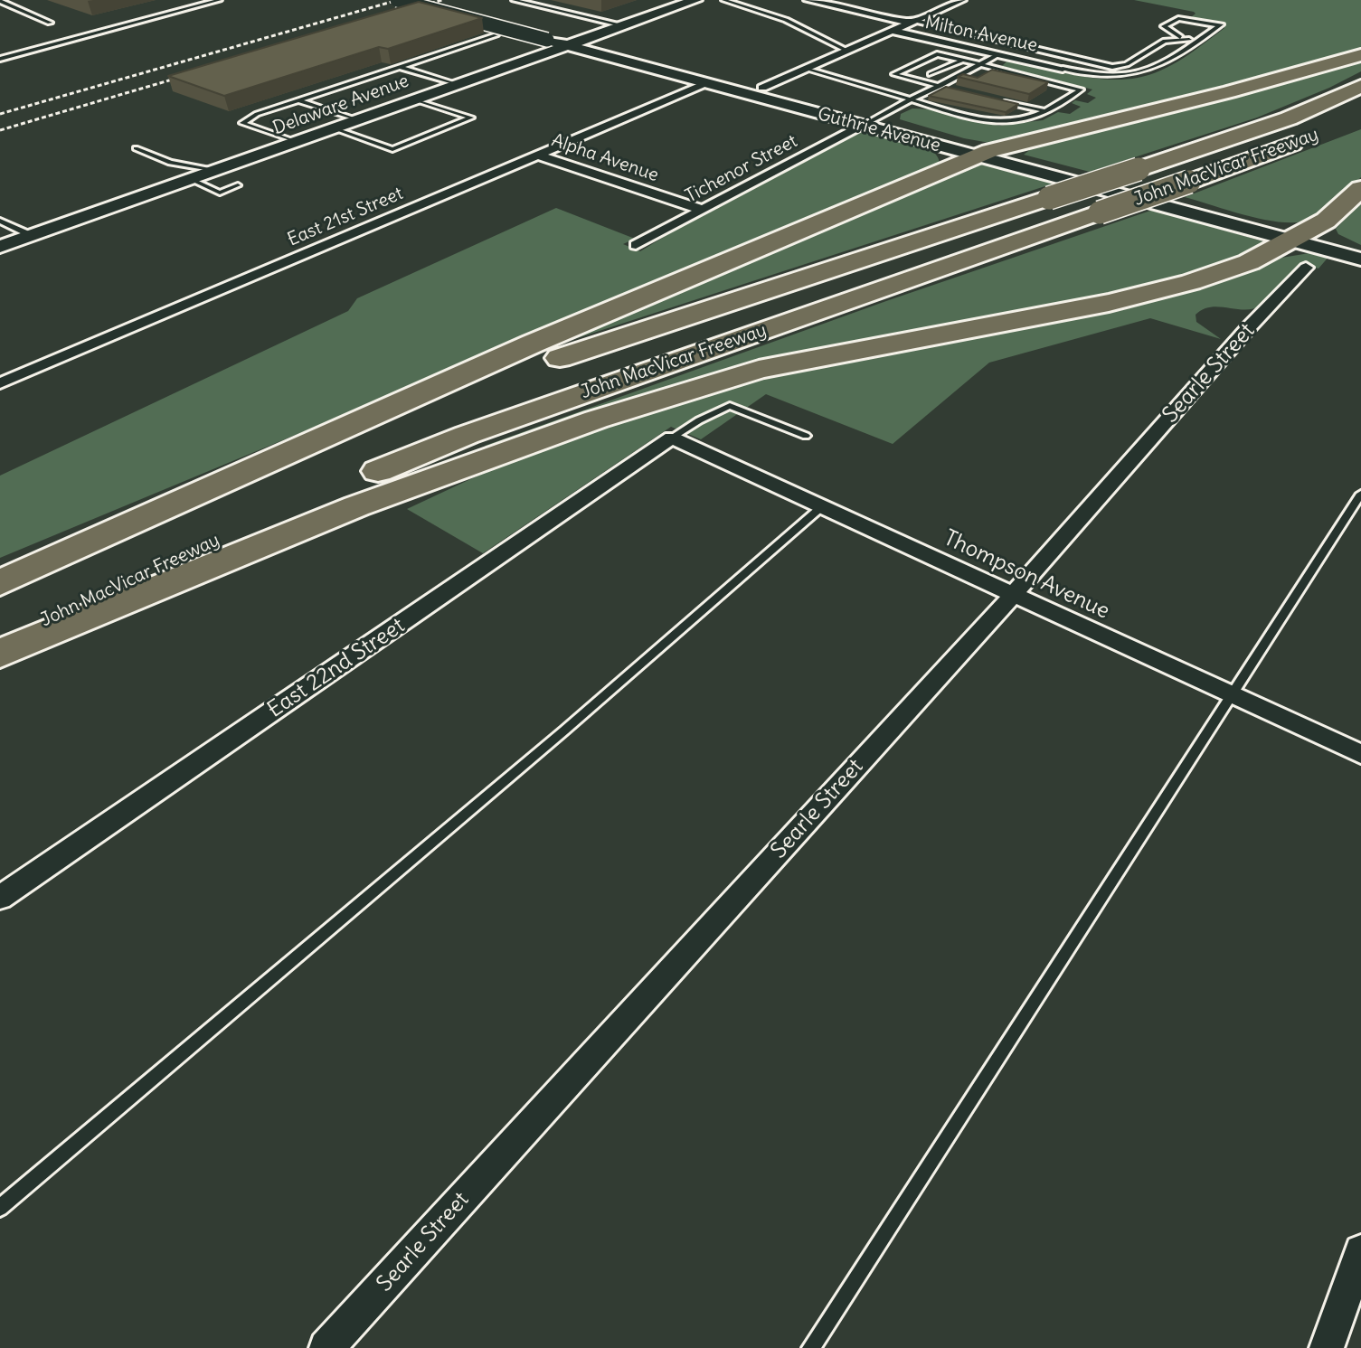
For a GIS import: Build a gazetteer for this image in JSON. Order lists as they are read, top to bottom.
{
  "streets": {
    "highway": ["John MacVicar Freeway"],
    "main road": ["Delaware Avenue", "Guthrie Avenue"],
    "street": [
      "Milton Avenue",
      "Alpha Avenue",
      "Tichenor Street",
      "East 21st Street",
      "Searle Street",
      "Thompson Avenue",
      "East 22nd Street"
    ]
  },
  "crossings": [
    ["Delaware Avenue", "Guthrie Avenue"],
    ["Guthrie Avenue", "Tichenor Street"],
    ["Guthrie Avenue", "East 21st Street"],
    ["Alpha Avenue", "Tichenor Street"],
    ["Alpha Avenue", "East 21st Street"],
    ["Searle Street", "Thompson Avenue"],
    ["Thompson Avenue", "East 22nd Street"]
  ]
}
